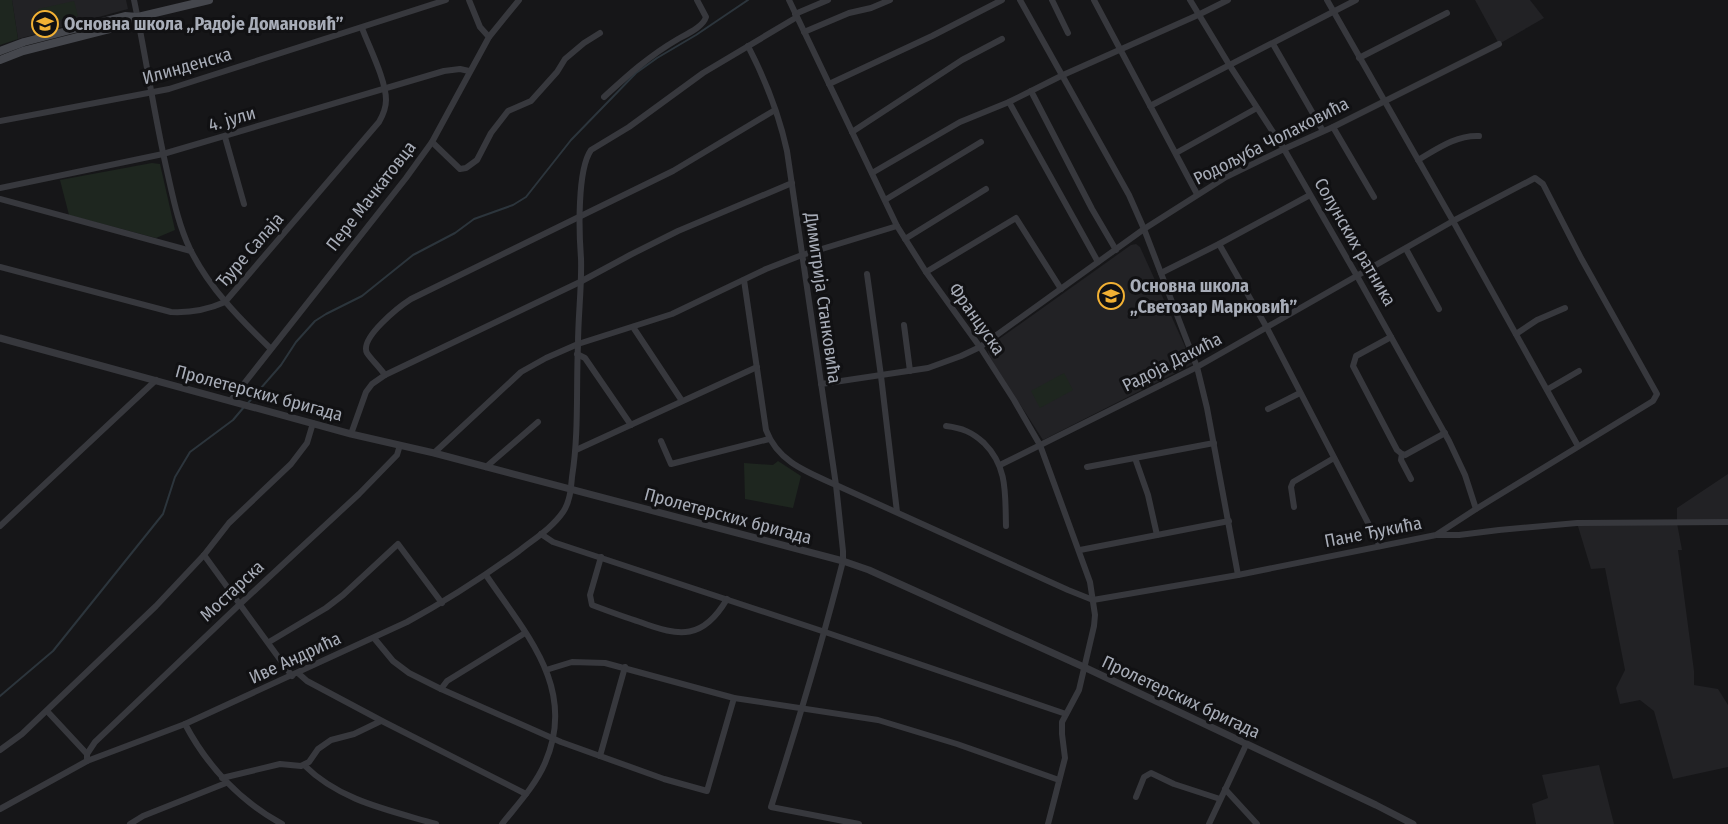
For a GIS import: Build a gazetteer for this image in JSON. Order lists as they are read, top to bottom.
{
  "streets": {
    "street": [
      "Илинденска",
      "4. јули",
      "Родољуба Чолаковића",
      "Пере Мачкатовца",
      "Солунских ратника",
      "Ђуре Салаја",
      "Димитрија Станковића",
      "Француска",
      "Радоја Дакића",
      "Пролетерских бригада",
      "Пане Ђукића",
      "Мостарска",
      "Иве Андрића"
    ]
  },
  "crossings": [
    ["4. јули", "Пере Мачкатовца"],
    ["4. јули", "Ђуре Салаја"],
    ["Родољуба Чолаковића", "Солунских ратника"],
    ["Родољуба Чолаковића", "Димитрија Станковића"],
    ["Родољуба Чолаковића", "Француска"],
    ["Пере Мачкатовца", "Пролетерских бригада"],
    ["Солунских ратника", "Радоја Дакића"],
    ["Солунских ратника", "Пане Ђукића"],
    ["Димитрија Станковића", "Пролетерских бригада"],
    ["Димитрија Станковића", "Иве Андрића"],
    ["Француска", "Радоја Дакића"],
    ["Француска", "Пролетерских бригада"],
    ["Француска", "Пане Ђукића"],
    ["Радоја Дакића", "Пане Ђукића"],
    ["Пролетерских бригада", "Мостарска"],
    ["Пролетерских бригада", "Иве Андрића"],
    ["Мостарска", "Иве Андрића"]
  ],
  "places": {
    "school or university": ["Основна школа „Радоје Домановић”", "Основна школа „Светозар Марковић”"]
  }
}
